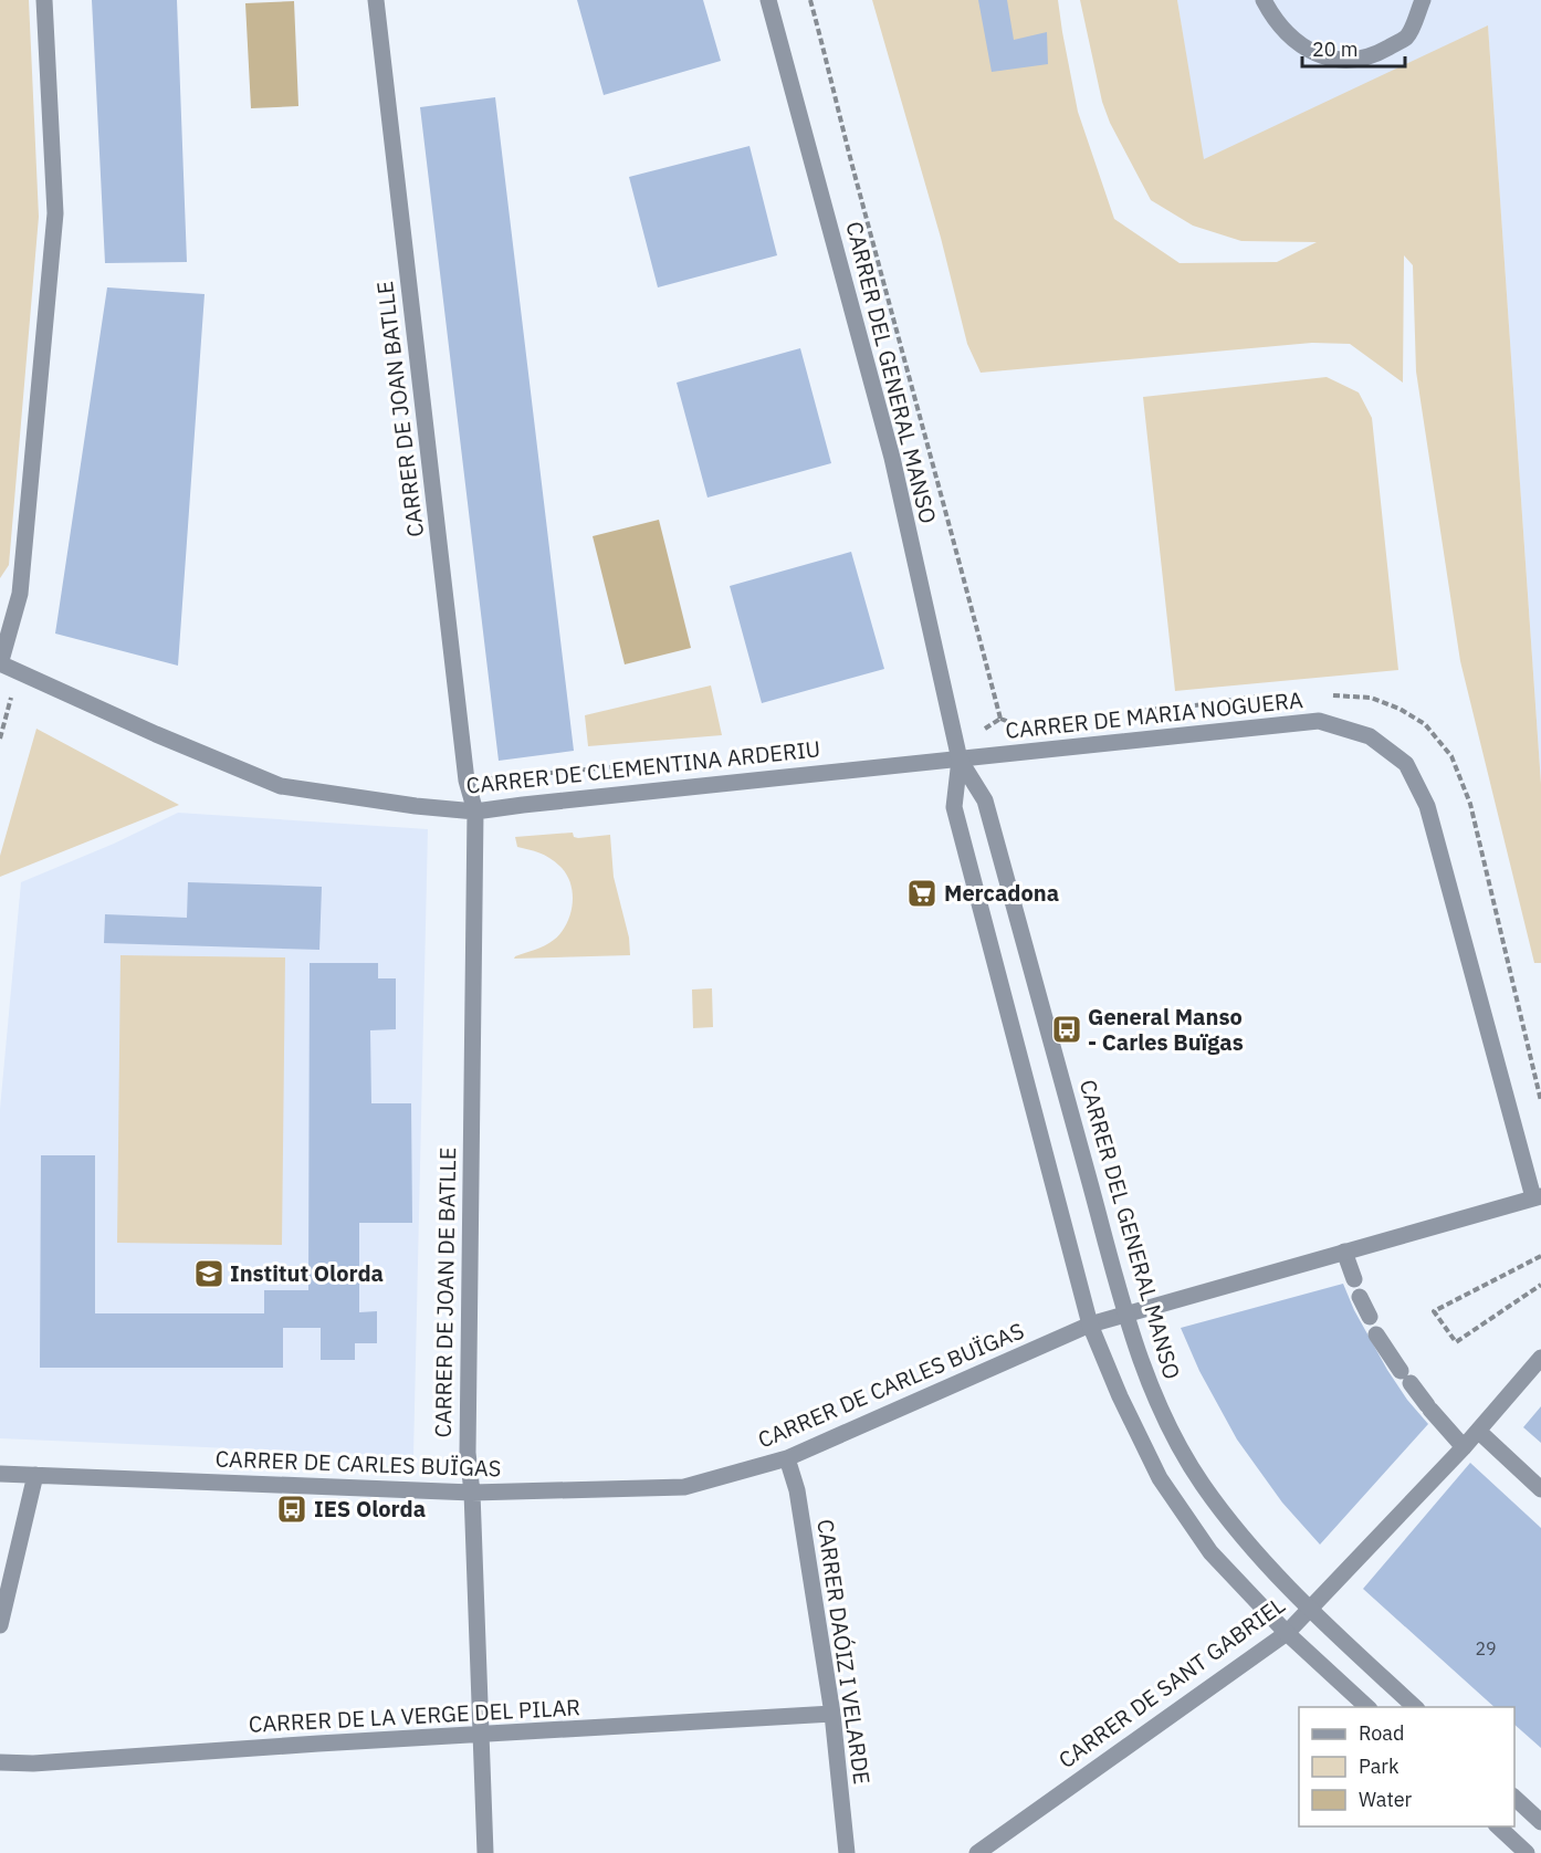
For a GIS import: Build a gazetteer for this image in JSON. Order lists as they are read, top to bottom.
{
  "streets": {
    "street": [
      "CARRER DEL GENERAL MANSO",
      "CARRER DE JOAN BATLLE",
      "CARRER DE MARIA NOGUERA",
      "CARRER DE CLEMENTINA ARDERIU",
      "CARRER DE JOAN DE BATLLE",
      "CARRER DE CARLES BUÏGAS",
      "CARRER DAÓIZ I VELARDE",
      "CARRER DE SANT GABRIEL",
      "CARRER DE LA VERGE DEL PILAR"
    ]
  },
  "crossings": [
    ["CARRER DEL GENERAL MANSO", "CARRER DE MARIA NOGUERA"],
    ["CARRER DEL GENERAL MANSO", "CARRER DE CLEMENTINA ARDERIU"],
    ["CARRER DEL GENERAL MANSO", "CARRER DE CARLES BUÏGAS"],
    ["CARRER DEL GENERAL MANSO", "CARRER DE SANT GABRIEL"],
    ["CARRER DE JOAN BATLLE", "CARRER DE CLEMENTINA ARDERIU"],
    ["CARRER DE JOAN BATLLE", "CARRER DE JOAN DE BATLLE"],
    ["CARRER DE MARIA NOGUERA", "CARRER DE CLEMENTINA ARDERIU"],
    ["CARRER DE MARIA NOGUERA", "CARRER DE CARLES BUÏGAS"],
    ["CARRER DE CLEMENTINA ARDERIU", "CARRER DE JOAN DE BATLLE"],
    ["CARRER DE JOAN DE BATLLE", "CARRER DE CARLES BUÏGAS"],
    ["CARRER DE JOAN DE BATLLE", "CARRER DE LA VERGE DEL PILAR"],
    ["CARRER DE CARLES BUÏGAS", "CARRER DAÓIZ I VELARDE"],
    ["CARRER DAÓIZ I VELARDE", "CARRER DE LA VERGE DEL PILAR"]
  ],
  "places": {
    "supermarket": ["Mercadona"],
    "bus stop": ["General Manso - Carles Buïgas", "IES Olorda"],
    "school or university": ["Institut Olorda"]
  },
  "house_numbers": ["29"],
  "legend": ["Road", "Park", "Water"],
  "scale_bar": "20 m"
}
